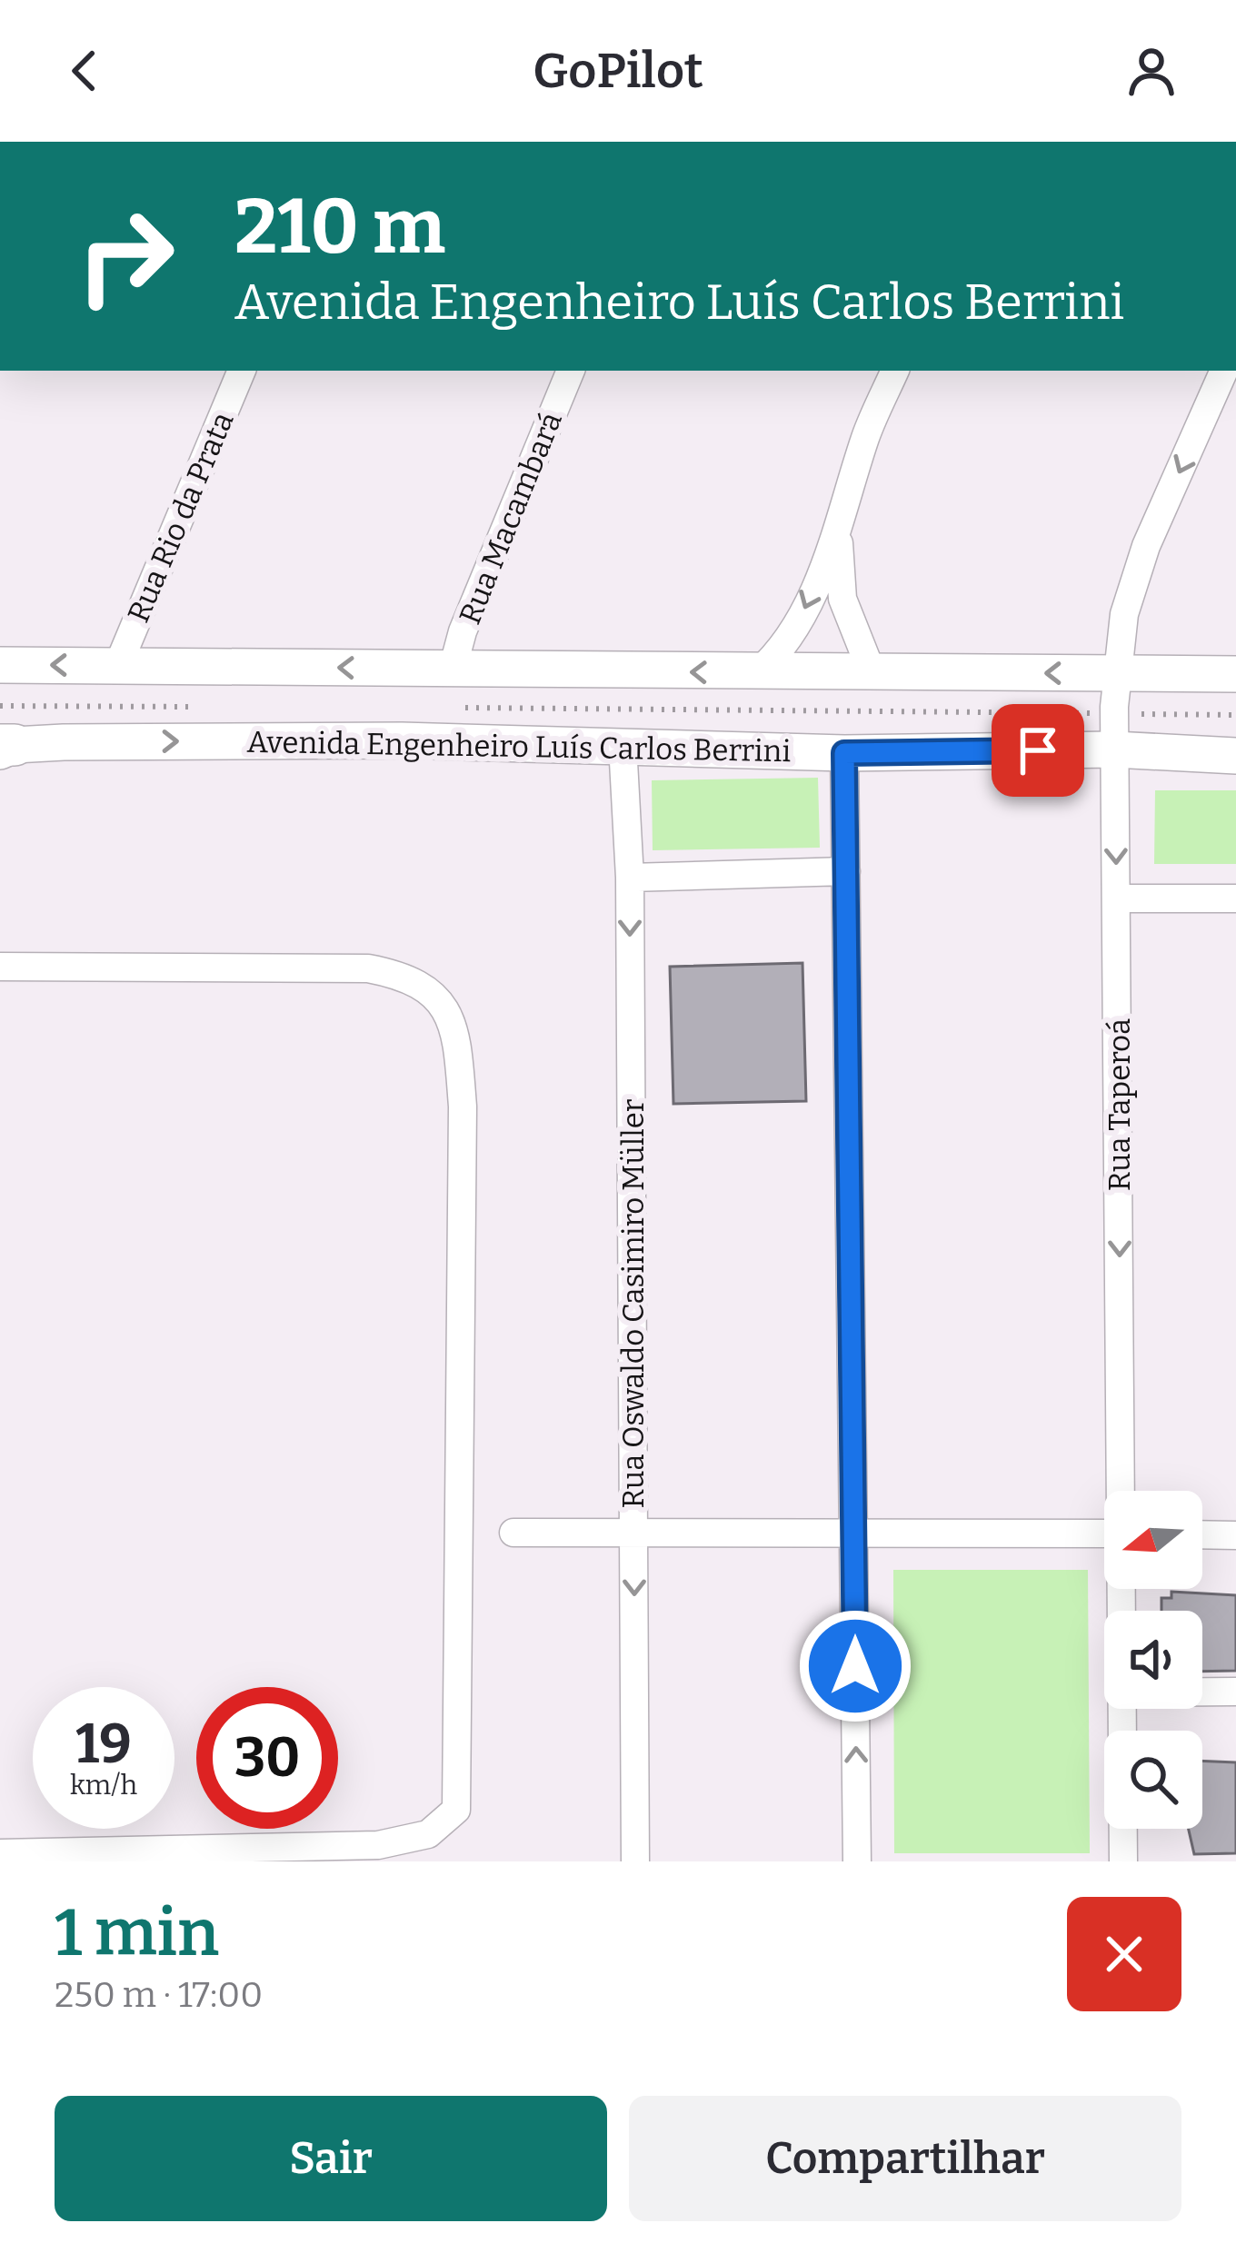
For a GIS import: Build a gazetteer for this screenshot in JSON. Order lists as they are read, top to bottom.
{
  "streets": {
    "main road": ["Avenida Engenheiro Luís Carlos Berrini"],
    "street": [
      "Rua Rio da Prata",
      "Rua Macambará",
      "Rua Taperoá",
      "Rua Oswaldo Casimiro Müller"
    ]
  },
  "crossings": [
    ["Avenida Engenheiro Luís Carlos Berrini", "Rua Taperoá"],
    ["Avenida Engenheiro Luís Carlos Berrini", "Rua Oswaldo Casimiro Müller"]
  ],
  "one_way": ["Rua Taperoá"],
  "north": "left",
  "page": {
    "header": "GoPilot",
    "turn": ["210 m", "Avenida Engenheiro Luís Carlos Berrini"],
    "speed": "19 km/h",
    "limit": "30",
    "heading": ["1 min", "250 m · 17:00"],
    "buttons": ["Sair", "Compartilhar"]
  }
}
